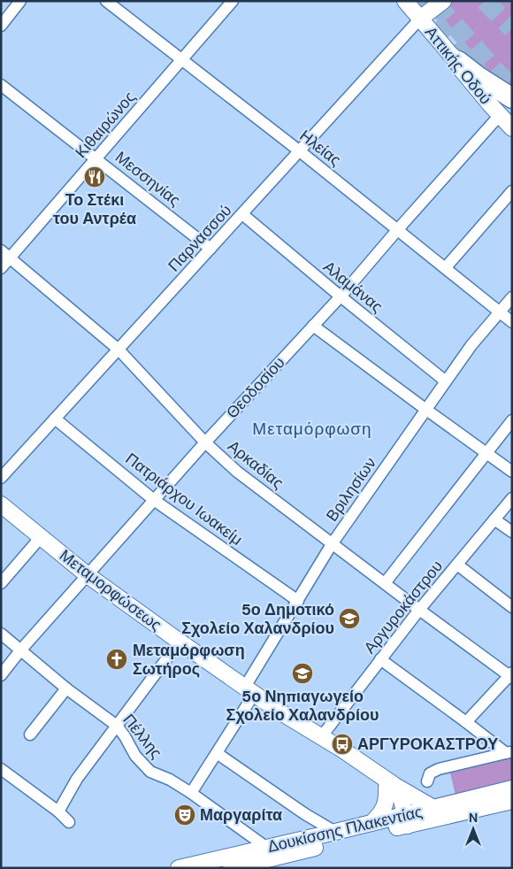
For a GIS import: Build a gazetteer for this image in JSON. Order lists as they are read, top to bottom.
{
  "streets": {
    "main road": [
      "Αττικής Οδού",
      "Θεοδοσίου",
      "Μεταμορφώσεως",
      "Δουκίσσης Πλακεντίας"
    ],
    "street": [
      "Κιθαιρώνος",
      "Ηλείας",
      "Μεσσηνίας",
      "Παρνασσού",
      "Αλαμάνας",
      "Αρκαδίας",
      "Βριλησίων",
      "Πατριάρχου Ιωακείμ",
      "Αργυροκάστρου",
      "Πέλλης"
    ]
  },
  "crossings": [
    ["Αττικής Οδού", "Παρνασσού"],
    ["Αττικής Οδού", "Θεοδοσίου"],
    ["Κιθαιρώνος", "Ηλείας"],
    ["Κιθαιρώνος", "Μεσσηνίας"],
    ["Κιθαιρώνος", "Αρκαδίας"],
    ["Ηλείας", "Παρνασσού"],
    ["Ηλείας", "Θεοδοσίου"],
    ["Ηλείας", "Βριλησίων"],
    ["Μεσσηνίας", "Παρνασσού"],
    ["Παρνασσού", "Αλαμάνας"],
    ["Παρνασσού", "Αρκαδίας"],
    ["Παρνασσού", "Πατριάρχου Ιωακείμ"],
    ["Αλαμάνας", "Θεοδοσίου"],
    ["Αλαμάνας", "Βριλησίων"],
    ["Θεοδοσίου", "Αρκαδίας"],
    ["Θεοδοσίου", "Πατριάρχου Ιωακείμ"],
    ["Θεοδοσίου", "Μεταμορφώσεως"],
    ["Θεοδοσίου", "Πέλλης"],
    ["Αρκαδίας", "Βριλησίων"],
    ["Αρκαδίας", "Αργυροκάστρου"],
    ["Βριλησίων", "Πατριάρχου Ιωακείμ"],
    ["Βριλησίων", "Μεταμορφώσεως"],
    ["Βριλησίων", "Πέλλης"],
    ["Μεταμορφώσεως", "Αργυροκάστρου"],
    ["Μεταμορφώσεως", "Δουκίσσης Πλακεντίας"],
    ["Πέλλης", "Δουκίσσης Πλακεντίας"]
  ],
  "districts": ["Μεταμόρφωση"],
  "places": {
    "restaurant": ["Το Στέκι του Αντρέα"],
    "school or university": ["5ο Δημοτικό Σχολείο Χαλανδρίου", "5ο Νηπιαγωγείο Σχολείο Χαλανδρίου"],
    "church": ["Μεταμόρφωση Σωτήρος"],
    "bus stop": ["ΑΡΓΥΡΟΚΑΣΤΡΟΥ"],
    "theatre": ["Μαργαρίτα"]
  },
  "north": "top"
}
